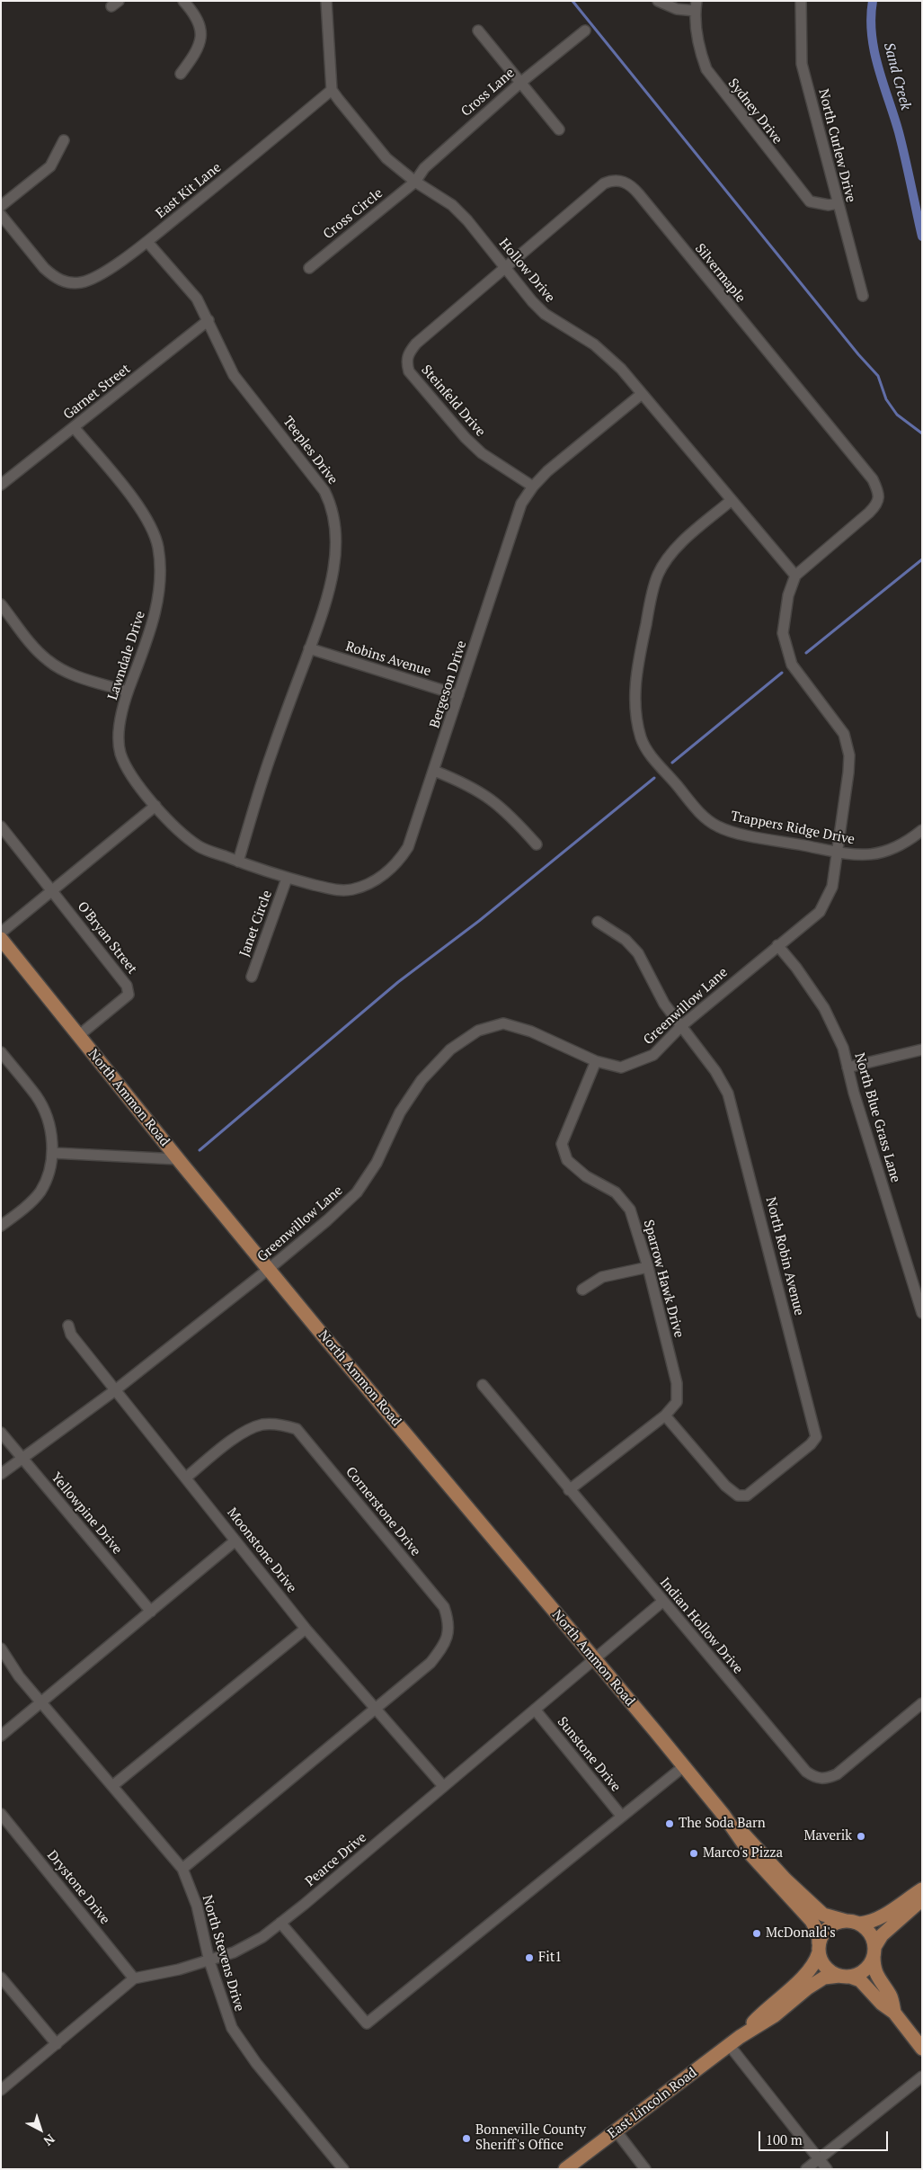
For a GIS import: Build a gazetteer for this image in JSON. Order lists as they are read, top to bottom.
{
  "streets": {
    "main road": ["North Ammon Road", "East Lincoln Road"],
    "street": [
      "Cross Lane",
      "Sydney Drive",
      "North Curlew Drive",
      "East Kit Lane",
      "Cross Circle",
      "Hollow Drive",
      "Silvermaple",
      "Garnet Street",
      "Steinfeld Drive",
      "Teeples Drive",
      "Lawndale Drive",
      "Robins Avenue",
      "Bergeson Drive",
      "Trappers Ridge Drive",
      "Janet Circle",
      "O'Bryan Street",
      "Greenwillow Lane",
      "North Blue Grass Lane",
      "North Robin Avenue",
      "Sparrow Hawk Drive",
      "Cornerstone Drive",
      "Yellowpine Drive",
      "Moonstone Drive",
      "Indian Hollow Drive",
      "Sunstone Drive",
      "Pearce Drive",
      "Drystone Drive",
      "North Stevens Drive"
    ]
  },
  "crossings": [
    ["Cross Lane", "Cross Circle"],
    ["Cross Lane", "Hollow Drive"],
    ["Sydney Drive", "North Curlew Drive"],
    ["East Kit Lane", "Hollow Drive"],
    ["East Kit Lane", "Teeples Drive"],
    ["Cross Circle", "Hollow Drive"],
    ["Hollow Drive", "Silvermaple"],
    ["Hollow Drive", "Steinfeld Drive"],
    ["Hollow Drive", "Bergeson Drive"],
    ["Hollow Drive", "Trappers Ridge Drive"],
    ["Hollow Drive", "Greenwillow Lane"],
    ["Silvermaple", "Steinfeld Drive"],
    ["Silvermaple", "Greenwillow Lane"],
    ["Garnet Street", "Teeples Drive"],
    ["Garnet Street", "Lawndale Drive"],
    ["Steinfeld Drive", "Bergeson Drive"],
    ["Teeples Drive", "Lawndale Drive"],
    ["Teeples Drive", "Robins Avenue"],
    ["Teeples Drive", "Bergeson Drive"],
    ["Lawndale Drive", "Bergeson Drive"],
    ["Robins Avenue", "Bergeson Drive"],
    ["Bergeson Drive", "Janet Circle"],
    ["Trappers Ridge Drive", "Greenwillow Lane"],
    ["O'Bryan Street", "North Ammon Road"],
    ["Greenwillow Lane", "North Ammon Road"],
    ["Greenwillow Lane", "North Blue Grass Lane"],
    ["Greenwillow Lane", "North Robin Avenue"],
    ["Greenwillow Lane", "Sparrow Hawk Drive"],
    ["Greenwillow Lane", "Yellowpine Drive"],
    ["Greenwillow Lane", "Moonstone Drive"],
    ["North Ammon Road", "Pearce Drive"],
    ["North Ammon Road", "East Lincoln Road"],
    ["North Robin Avenue", "Sparrow Hawk Drive"],
    ["Sparrow Hawk Drive", "Indian Hollow Drive"],
    ["Cornerstone Drive", "Moonstone Drive"],
    ["Cornerstone Drive", "North Stevens Drive"],
    ["Moonstone Drive", "Pearce Drive"],
    ["Indian Hollow Drive", "Pearce Drive"],
    ["Sunstone Drive", "Pearce Drive"],
    ["Pearce Drive", "Drystone Drive"],
    ["Pearce Drive", "North Stevens Drive"]
  ],
  "water": ["Sand Creek"],
  "places": [
    "The Soda Barn",
    "Maverik",
    "Marco's Pizza",
    "McDonald's",
    "Fit1",
    "Bonneville County Sheriff's Office"
  ],
  "scale_bar": "100 m",
  "north": "bottom right"
}
